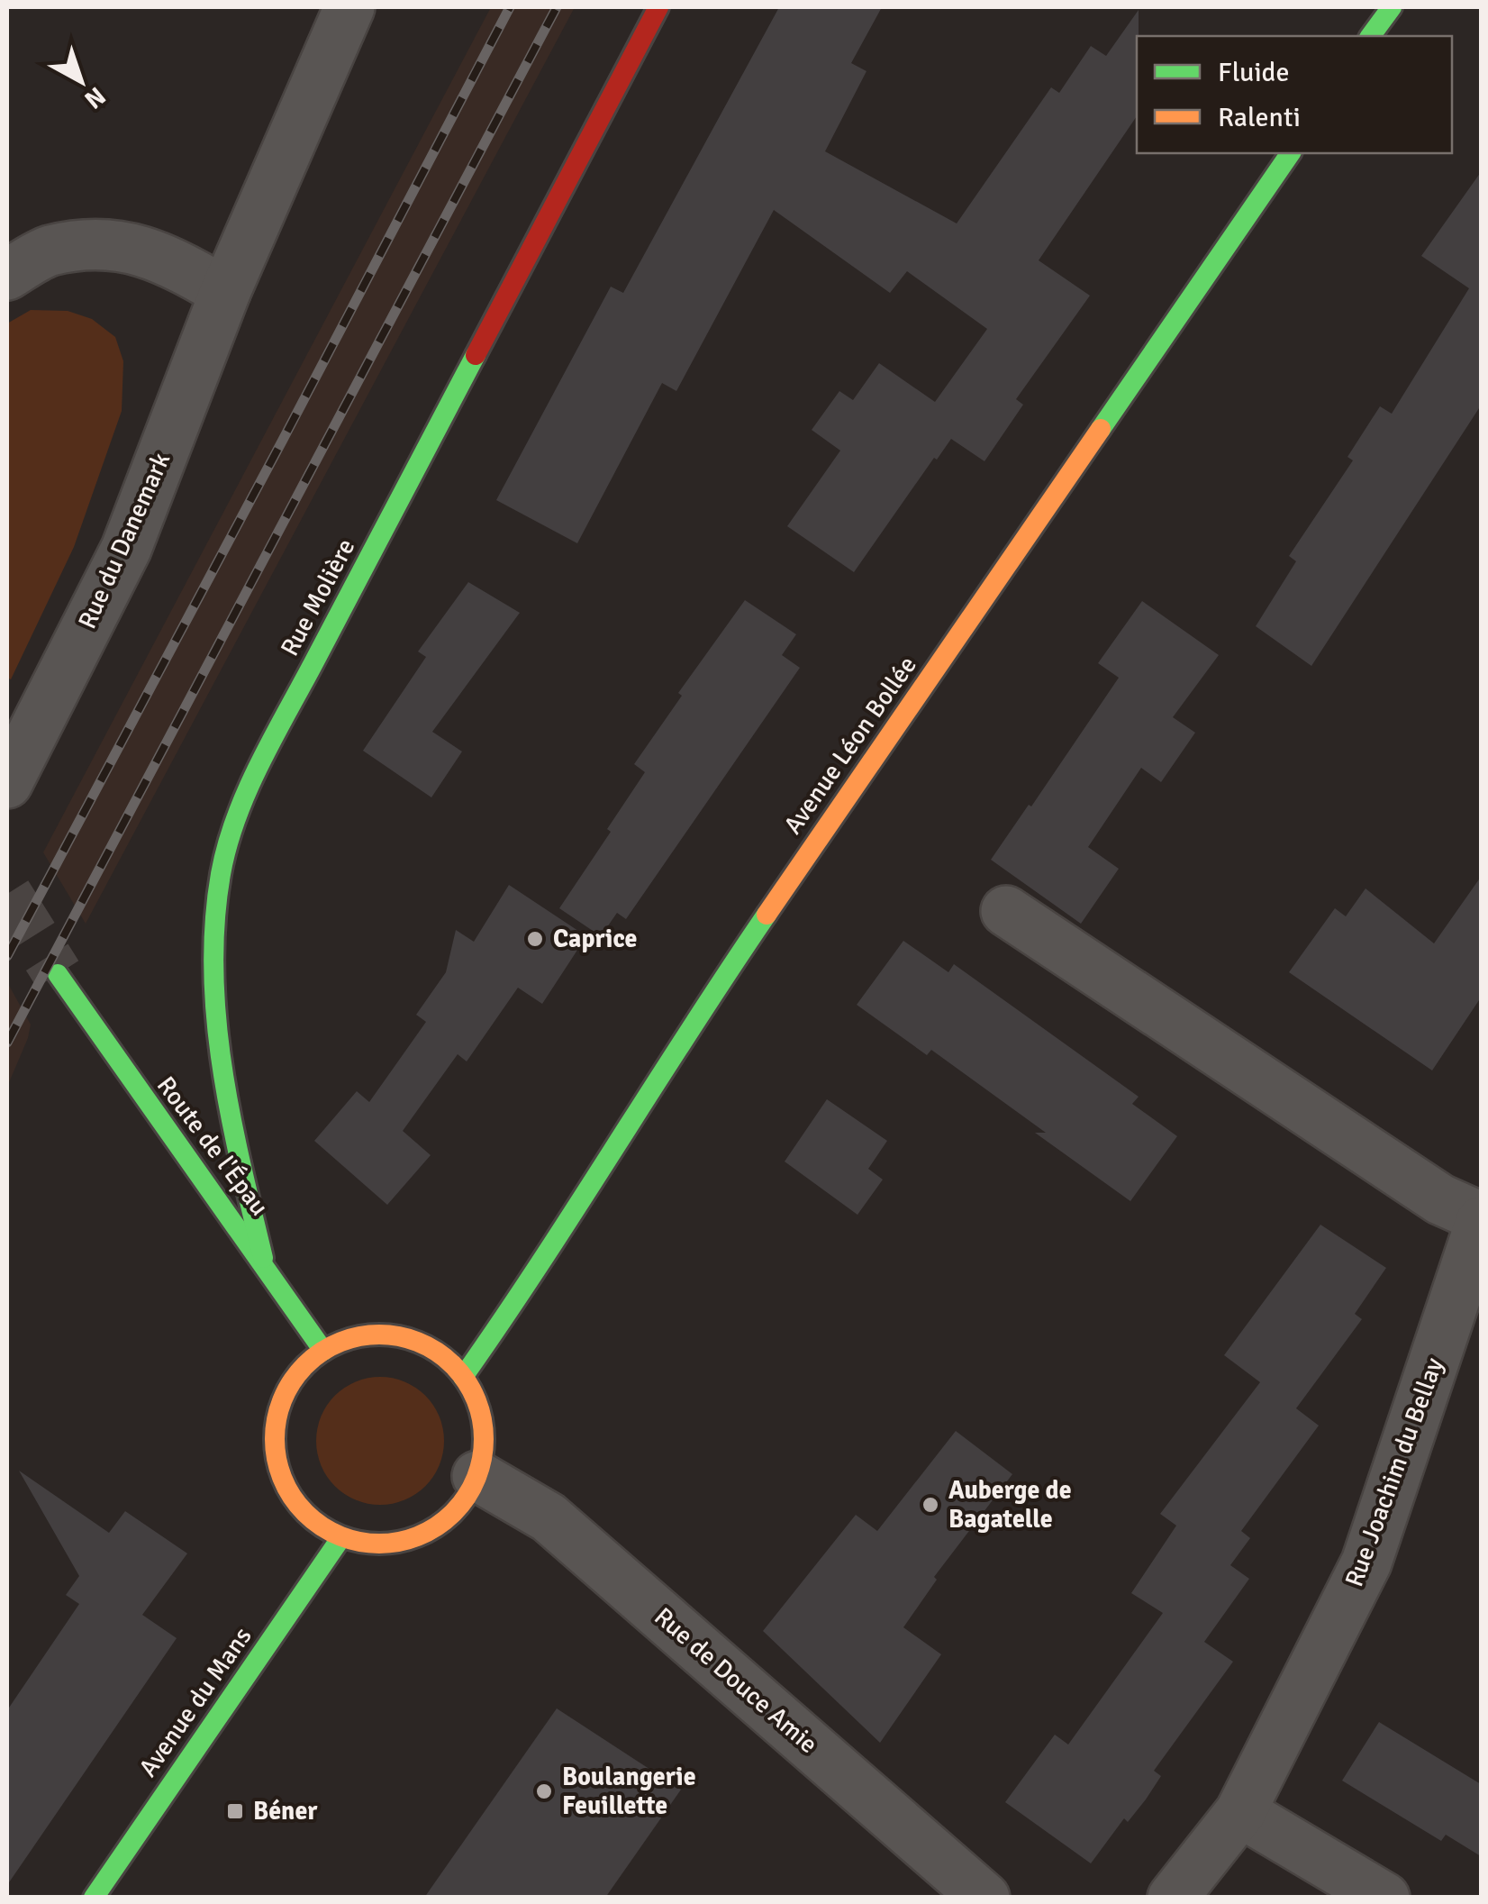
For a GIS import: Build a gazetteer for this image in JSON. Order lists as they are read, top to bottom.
{
  "streets": {
    "main road": [
      "Rue Molière",
      "Avenue Léon Bollée",
      "Route de l'Épau",
      "Avenue du Mans"
    ],
    "street": ["Rue du Danemark", "Rue Joachim du Bellay", "Rue de Douce Amie"]
  },
  "crossings": [
    ["Rue Molière", "Route de l'Épau"],
    ["Avenue Léon Bollée", "Route de l'Épau"],
    ["Avenue Léon Bollée", "Rue de Douce Amie"],
    ["Avenue Léon Bollée", "Avenue du Mans"],
    ["Route de l'Épau", "Rue de Douce Amie"],
    ["Route de l'Épau", "Avenue du Mans"],
    ["Rue de Douce Amie", "Avenue du Mans"]
  ],
  "places": {
    "other": ["Caprice", "Auberge de Bagatelle", "Boulangerie Feuillette"],
    "transit": ["Béner"]
  },
  "legend": ["Fluide", "Ralenti"],
  "north": "bottom right"
}
